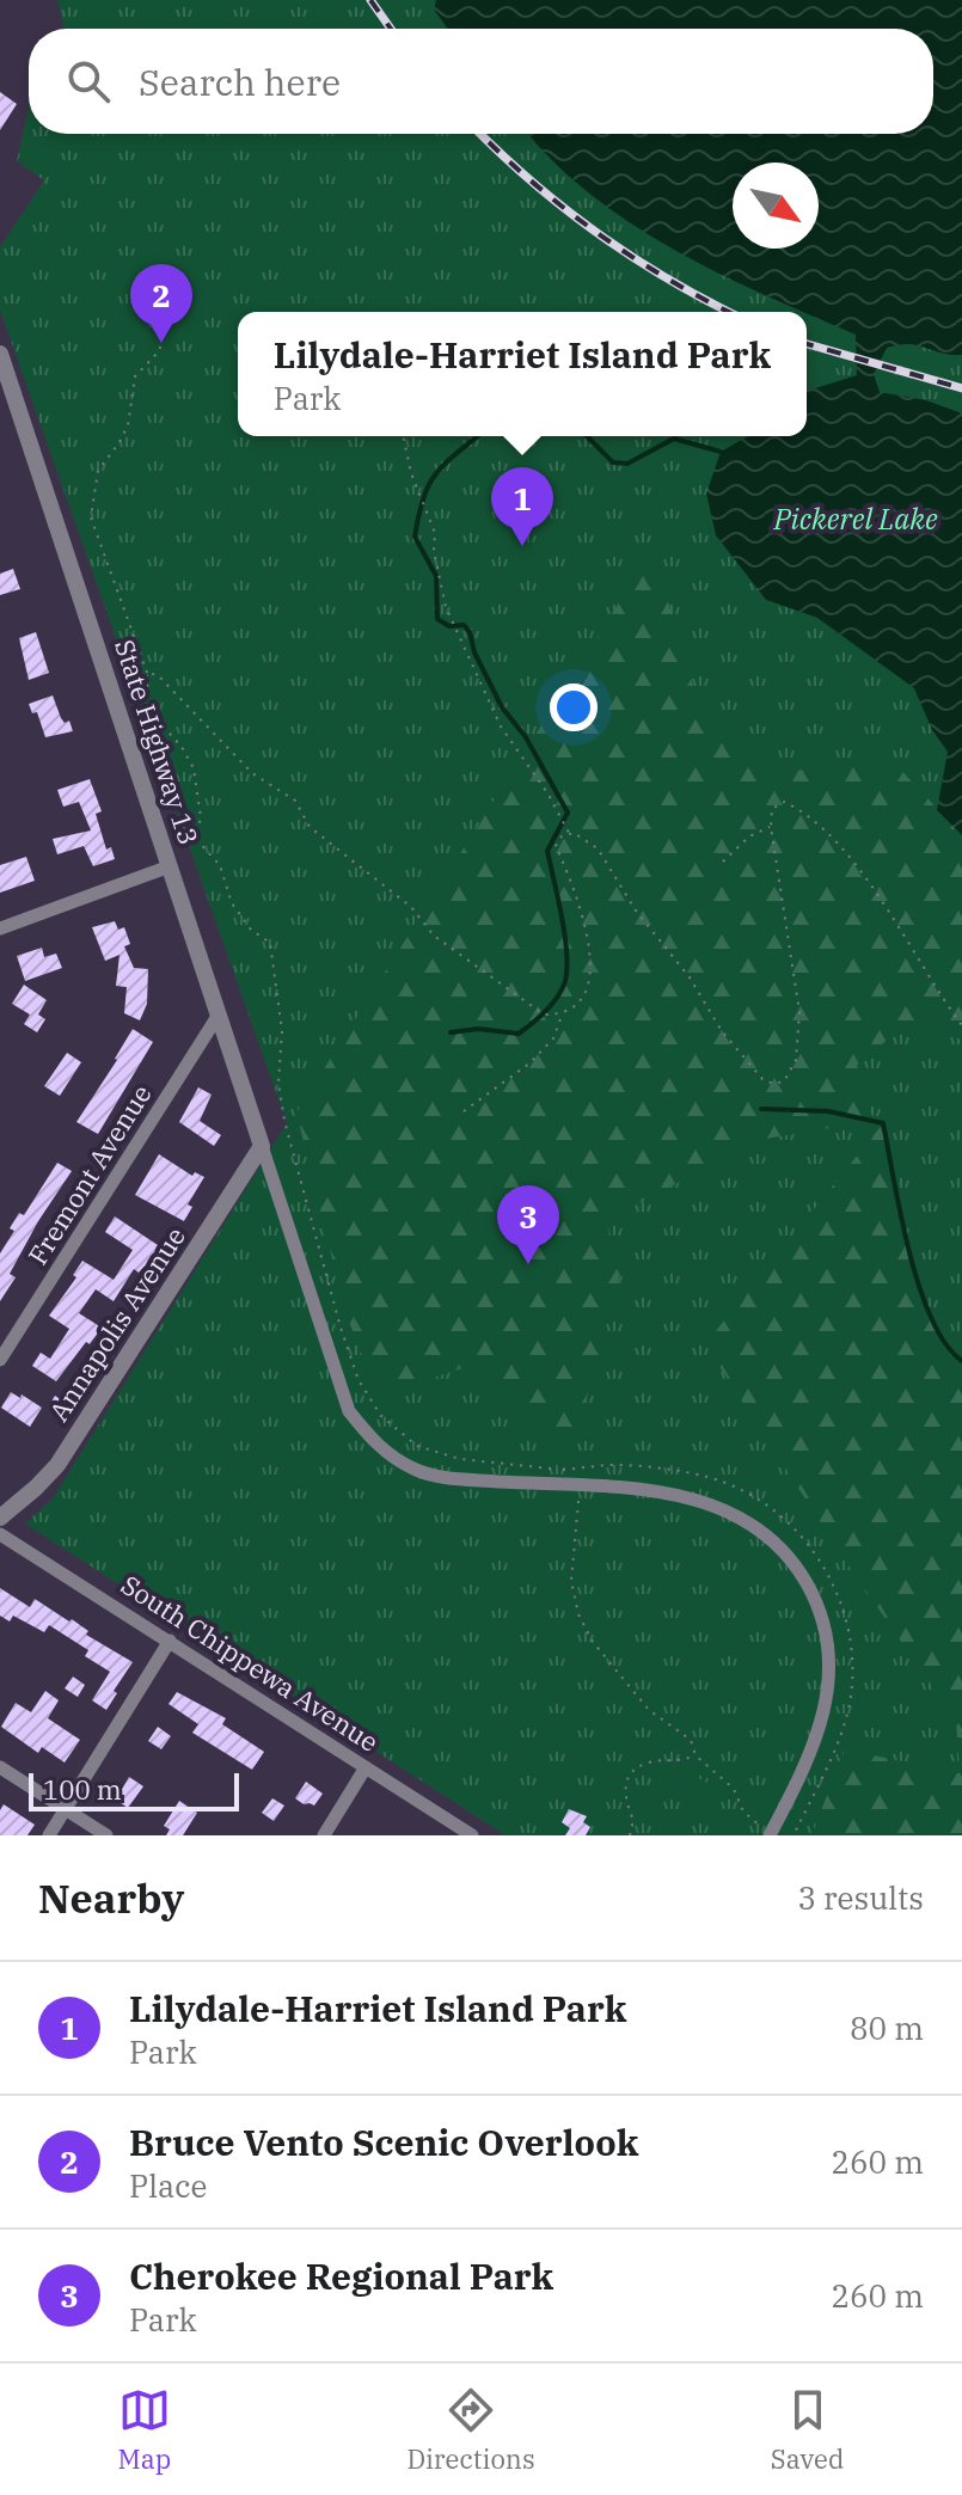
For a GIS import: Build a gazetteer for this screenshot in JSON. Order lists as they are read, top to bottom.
{
  "streets": {
    "street": [
      "State Highway 13",
      "Fremont Avenue",
      "Annapolis Avenue",
      "South Chippewa Avenue"
    ]
  },
  "crossings": [
    ["State Highway 13", "Fremont Avenue"],
    ["State Highway 13", "Annapolis Avenue"]
  ],
  "water": ["Pickerel Lake"],
  "scale_bar": "100 m",
  "north": "bottom right",
  "page": {
    "search": "Search here",
    "pins": ["2", "1", "3"],
    "popup": ["Lilydale-Harriet Island Park", "Park"],
    "scale": "100 m",
    "heading": ["Nearby", "3 results"],
    "list": [
      {
        "mark": "1",
        "name": "Lilydale-Harriet Island Park",
        "note": "Park",
        "value": "80 m"
      },
      {
        "mark": "2",
        "name": "Bruce Vento Scenic Overlook",
        "note": "Place",
        "value": "260 m"
      },
      {
        "mark": "3",
        "name": "Cherokee Regional Park",
        "note": "Park",
        "value": "260 m"
      }
    ],
    "nav": ["Map", "Directions", "Saved"]
  }
}
